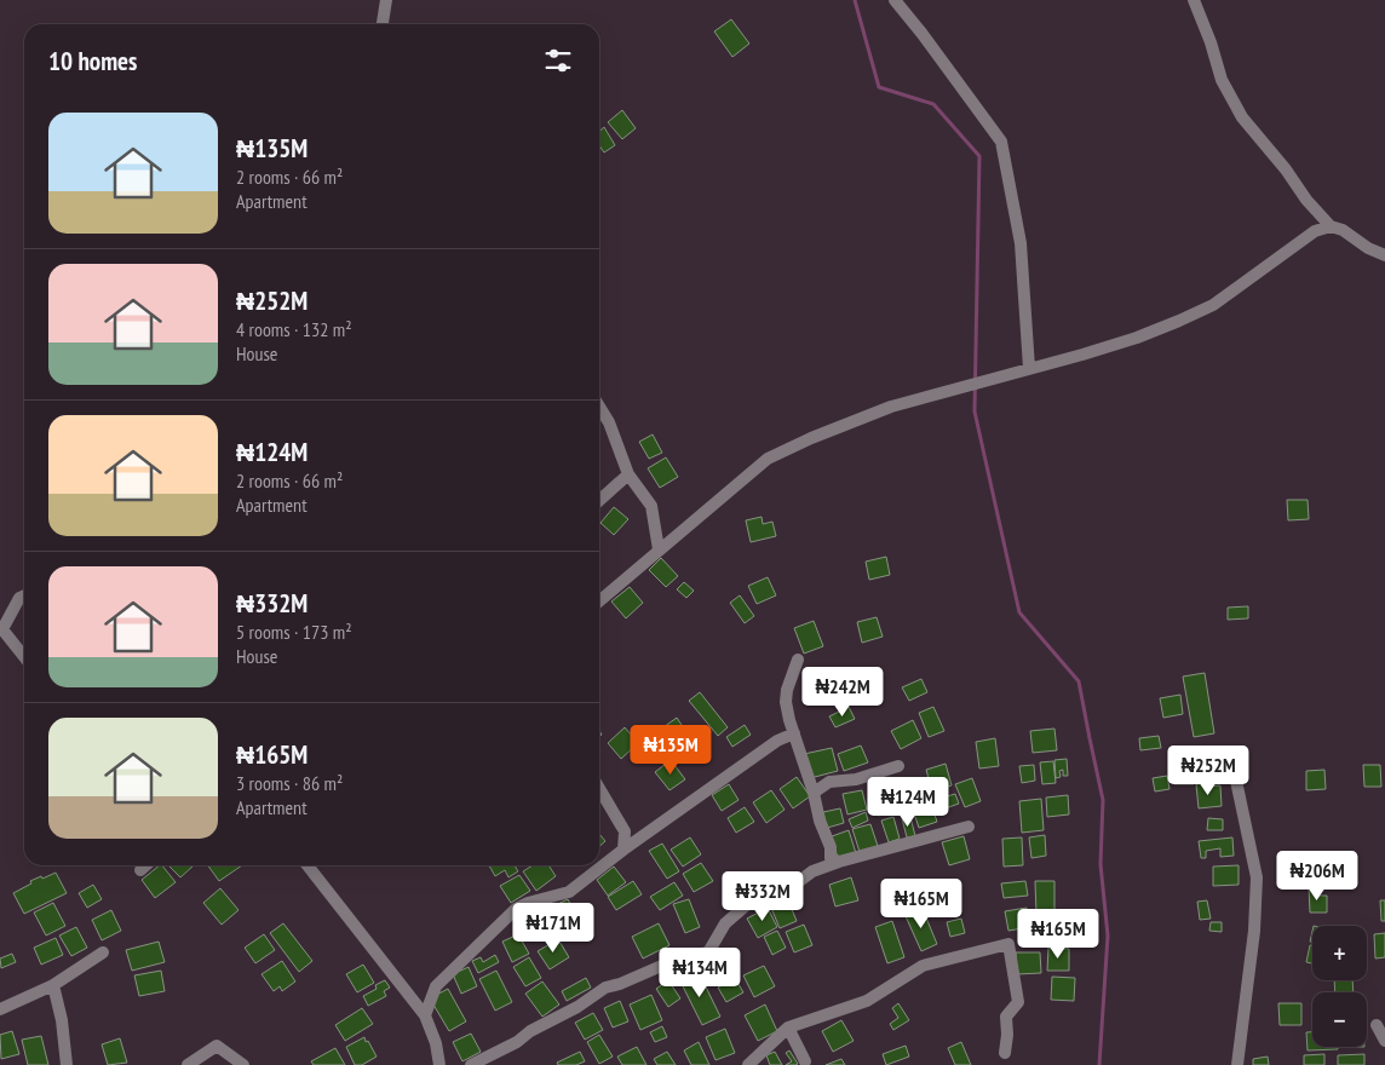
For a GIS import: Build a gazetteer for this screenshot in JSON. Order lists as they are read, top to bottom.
{
  "page": {
    "heading": "10 homes",
    "list": [
      {
        "name": "₦135M",
        "note": "2 rooms · 66 m² · Apartment"
      },
      {
        "name": "₦252M",
        "note": "4 rooms · 132 m² · House"
      },
      {
        "name": "₦124M",
        "note": "2 rooms · 66 m² · Apartment"
      },
      {
        "name": "₦332M",
        "note": "5 rooms · 173 m² · House"
      },
      {
        "name": "₦165M",
        "note": "3 rooms · 86 m² · Apartment"
      }
    ],
    "price": [
      "₦242M",
      "₦135M",
      "₦252M",
      "₦124M",
      "₦206M",
      "₦332M",
      "₦165M",
      "₦171M",
      "₦165M",
      "₦134M"
    ],
    "map_buttons": ["+", "−"]
  }
}
